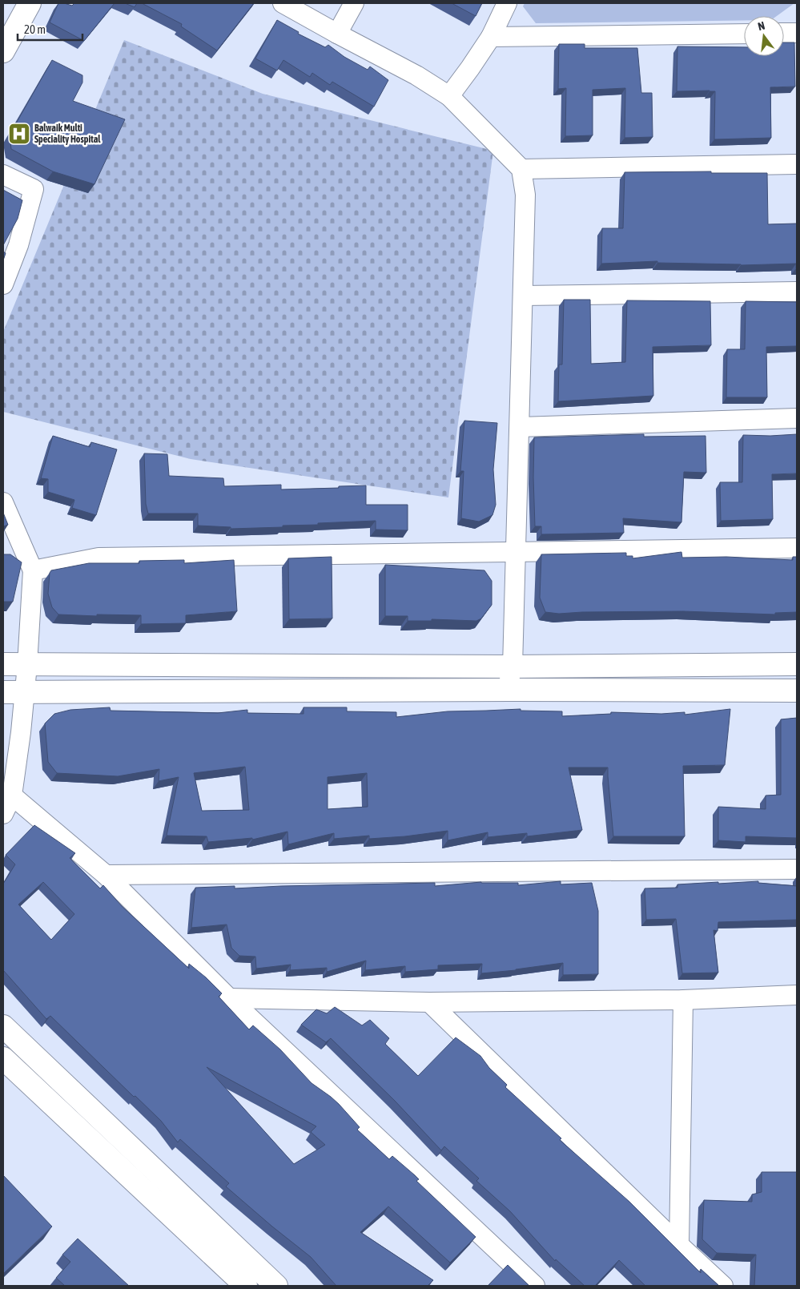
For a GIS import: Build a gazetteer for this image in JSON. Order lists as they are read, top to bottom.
{
  "places": {
    "hospital": ["Balwaik Multi Speciality Hospital"]
  },
  "scale_bar": "20 m",
  "north": "top"
}
